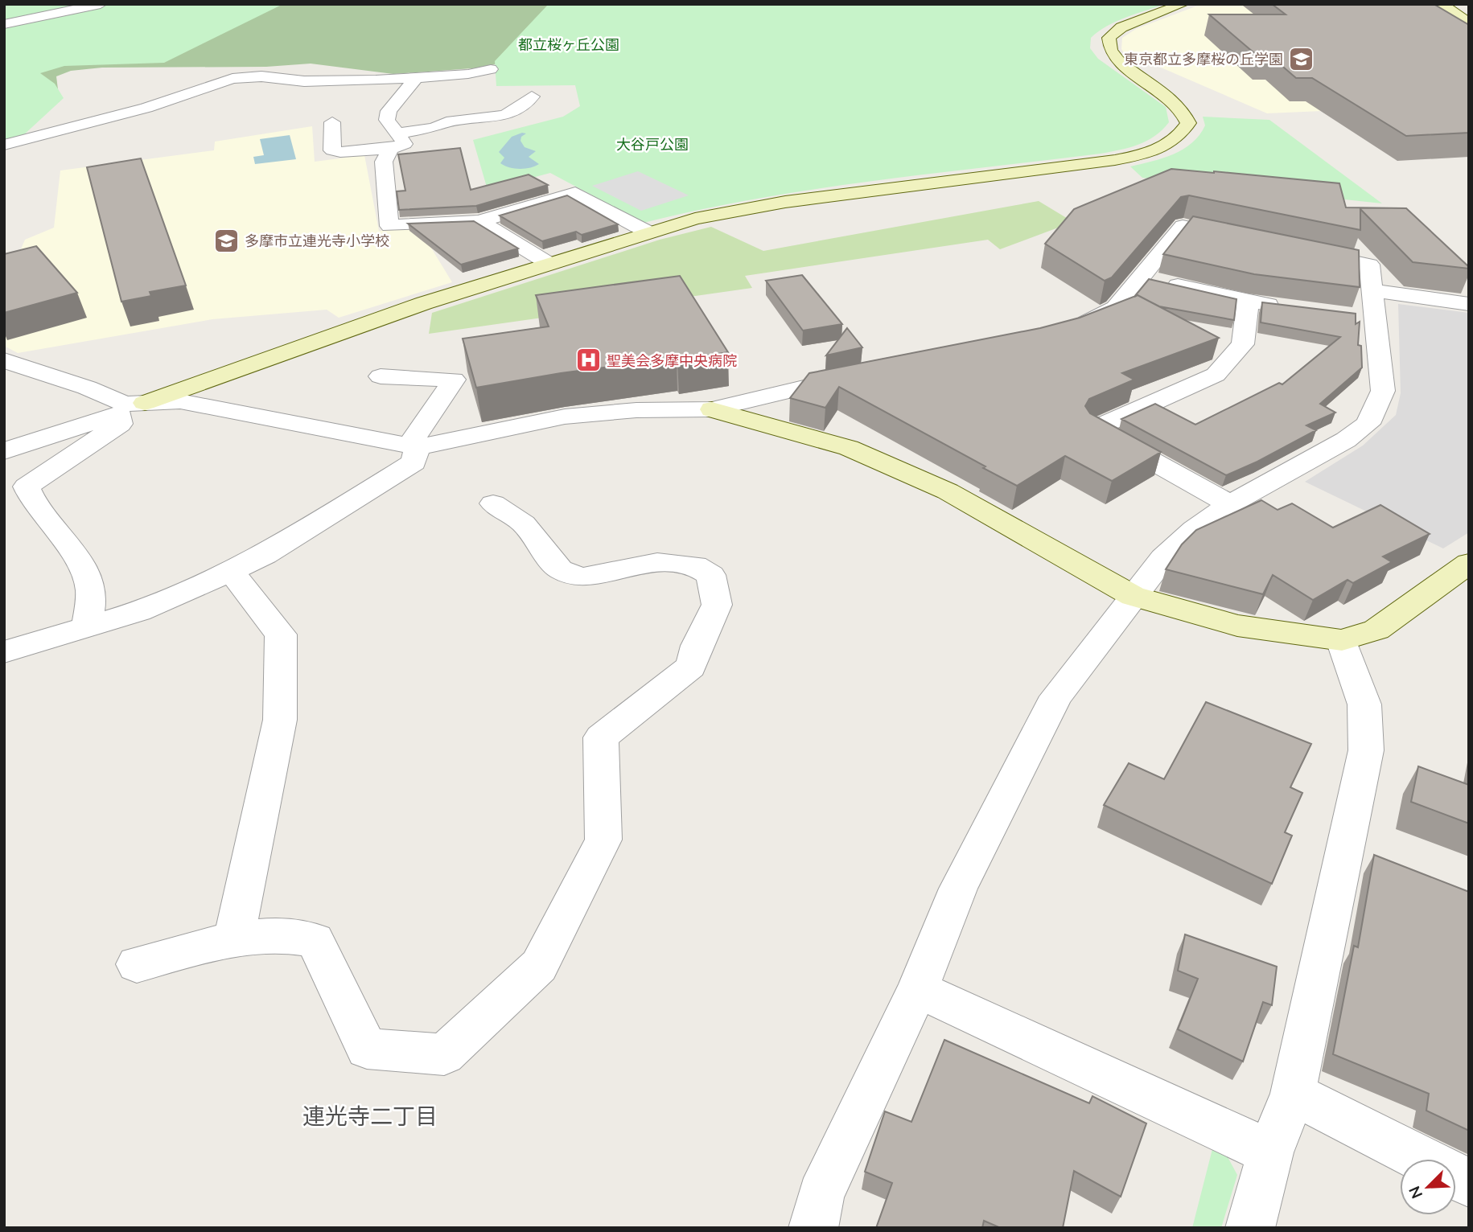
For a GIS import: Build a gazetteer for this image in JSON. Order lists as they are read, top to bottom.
{
  "districts": ["連光寺二丁目"],
  "parks": ["都立桜ヶ丘公園", "大谷戸公園"],
  "places": {
    "school or university": ["東京都立多摩桜の丘学園", "多摩市立連光寺小学校"],
    "hospital": ["聖美会多摩中央病院"]
  },
  "north": "bottom left"
}
